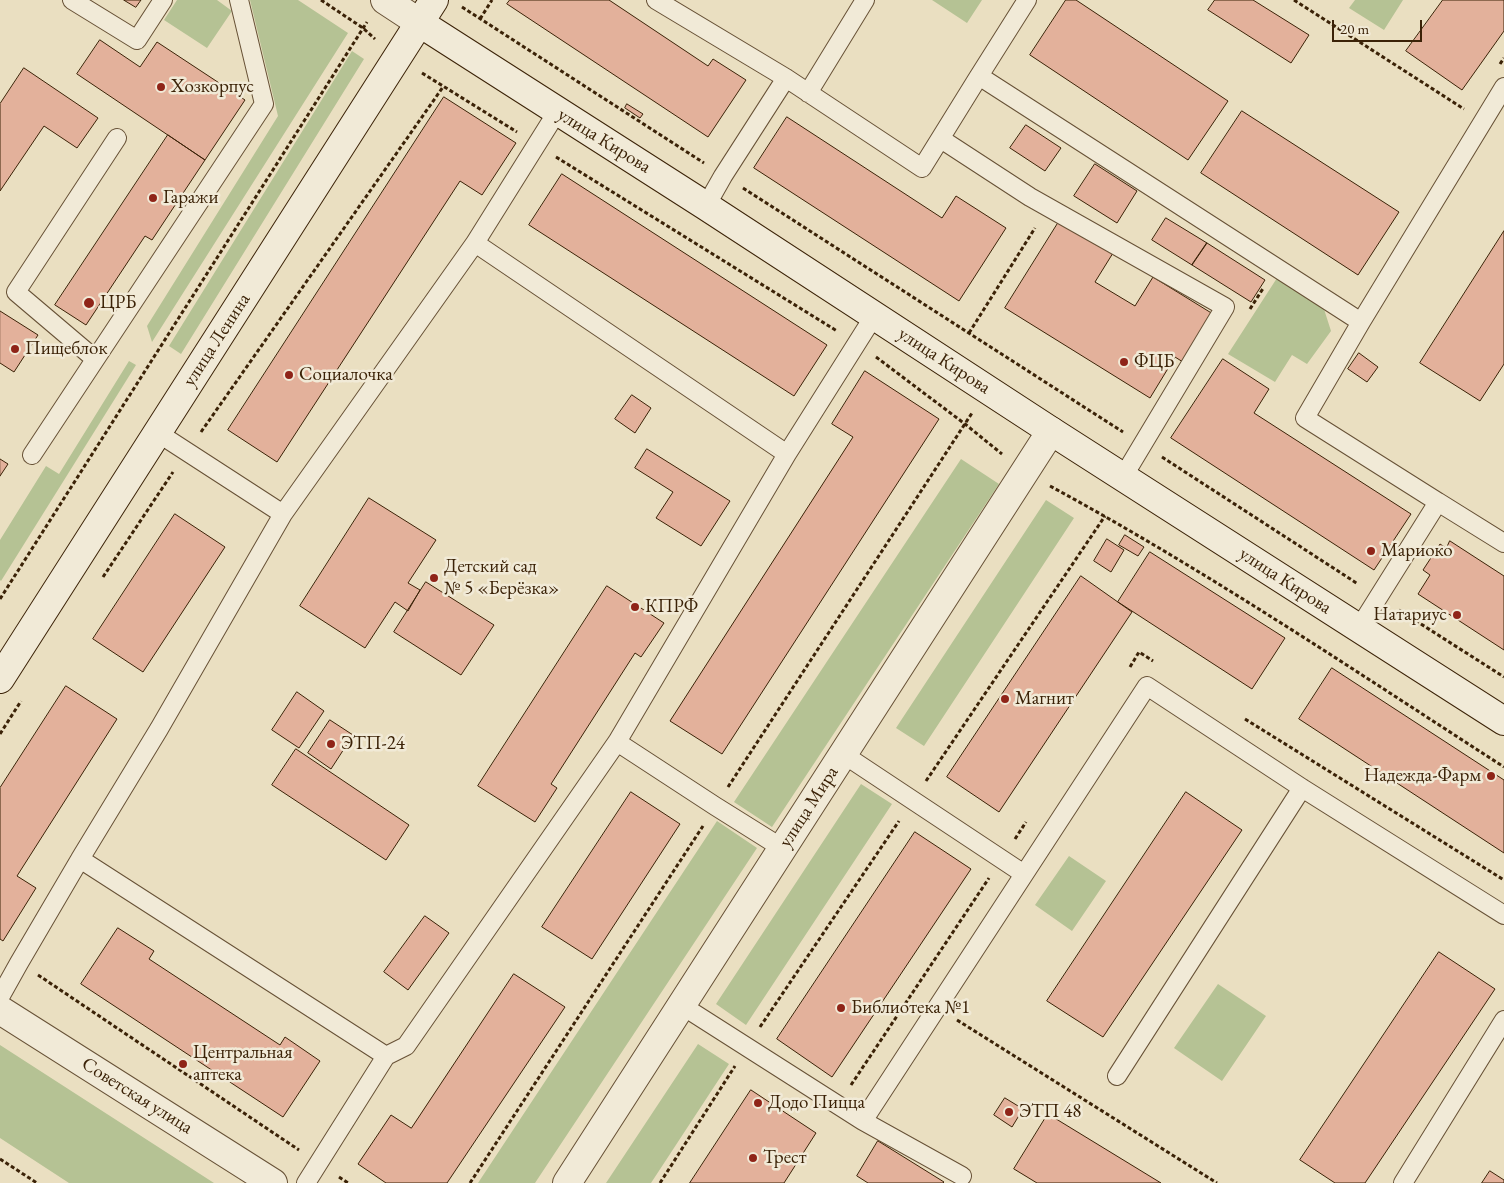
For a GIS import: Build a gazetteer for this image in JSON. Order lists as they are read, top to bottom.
{
  "streets": {
    "main road": [
      "улица Кирова",
      "улица Ленина",
      "улица Мира",
      "Советская улица"
    ]
  },
  "crossings": [
    ["улица Кирова", "улица Ленина"],
    ["улица Кирова", "улица Мира"]
  ],
  "places": [
    "Хозкорпус",
    "Гаражи",
    "ЦРБ",
    "Пищеблок",
    "ФЦБ",
    "Социалочка",
    "Мариоко",
    "Детский сад № 5 «Берёзка»",
    "КПРФ",
    "Натариус",
    "Магнит",
    "ЭТП-24",
    "Надежда-Фарм",
    "Библиотека №1",
    "Центральная аптека",
    "Додо Пицца",
    "ЭТП 48",
    "Трест"
  ],
  "scale_bar": "20 m"
}
